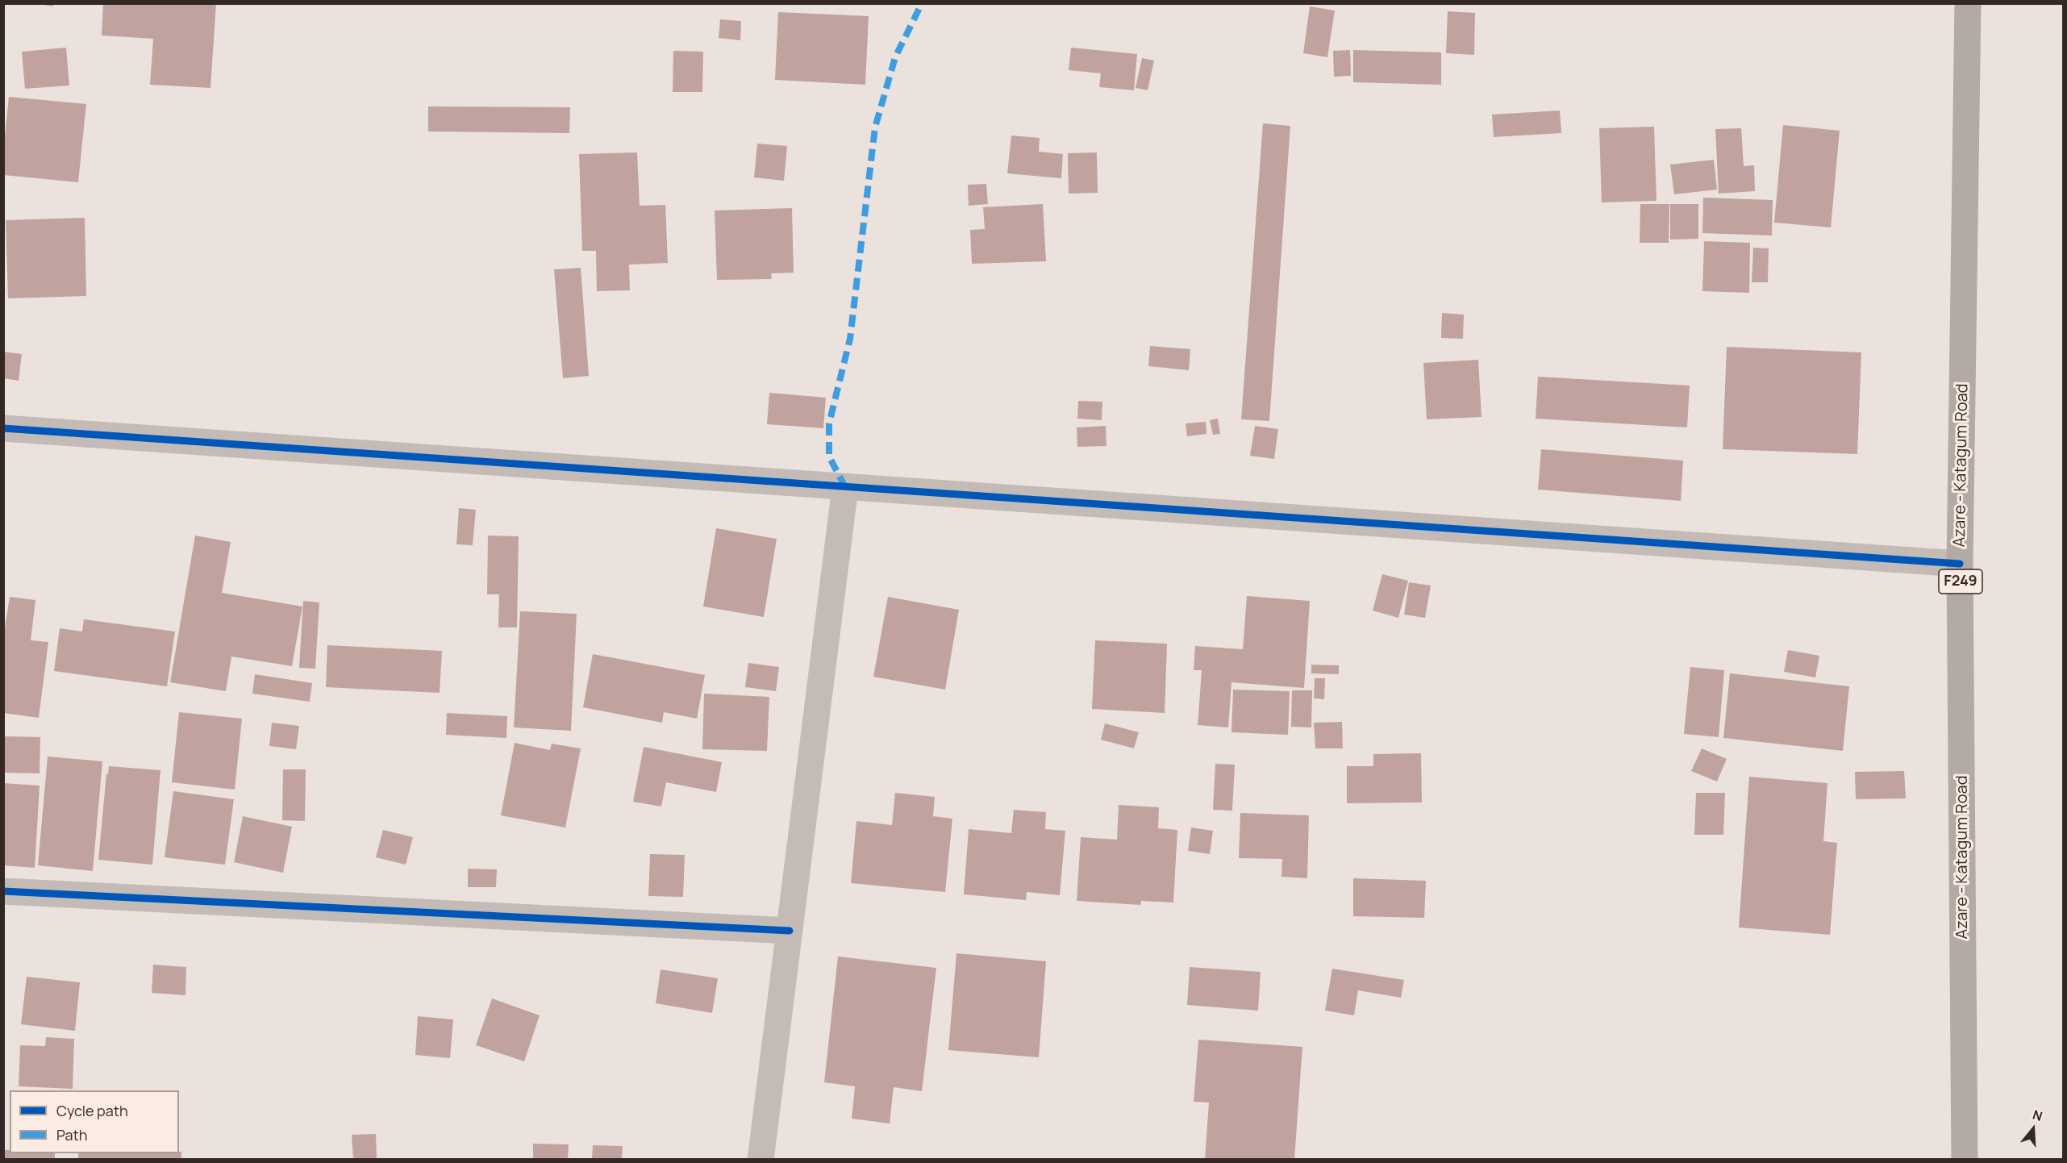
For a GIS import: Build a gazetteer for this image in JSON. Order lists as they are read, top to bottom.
{
  "streets": {
    "main road": ["Azare - Katagum Road", "F249"]
  },
  "legend": ["Cycle path", "Path"],
  "north": "top"
}
